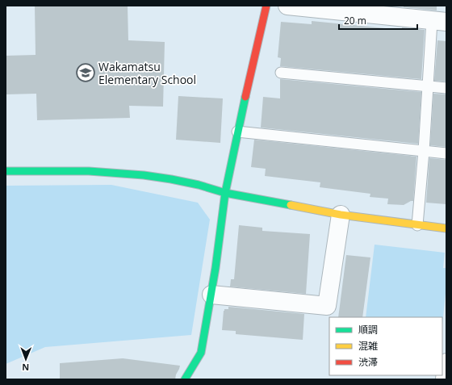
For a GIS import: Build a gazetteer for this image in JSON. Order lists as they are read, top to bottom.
{
  "places": {
    "school or university": ["Wakamatsu Elementary School"]
  },
  "legend": ["順調", "混雑", "渋滞"],
  "scale_bar": "20 m",
  "north": "bottom"
}
